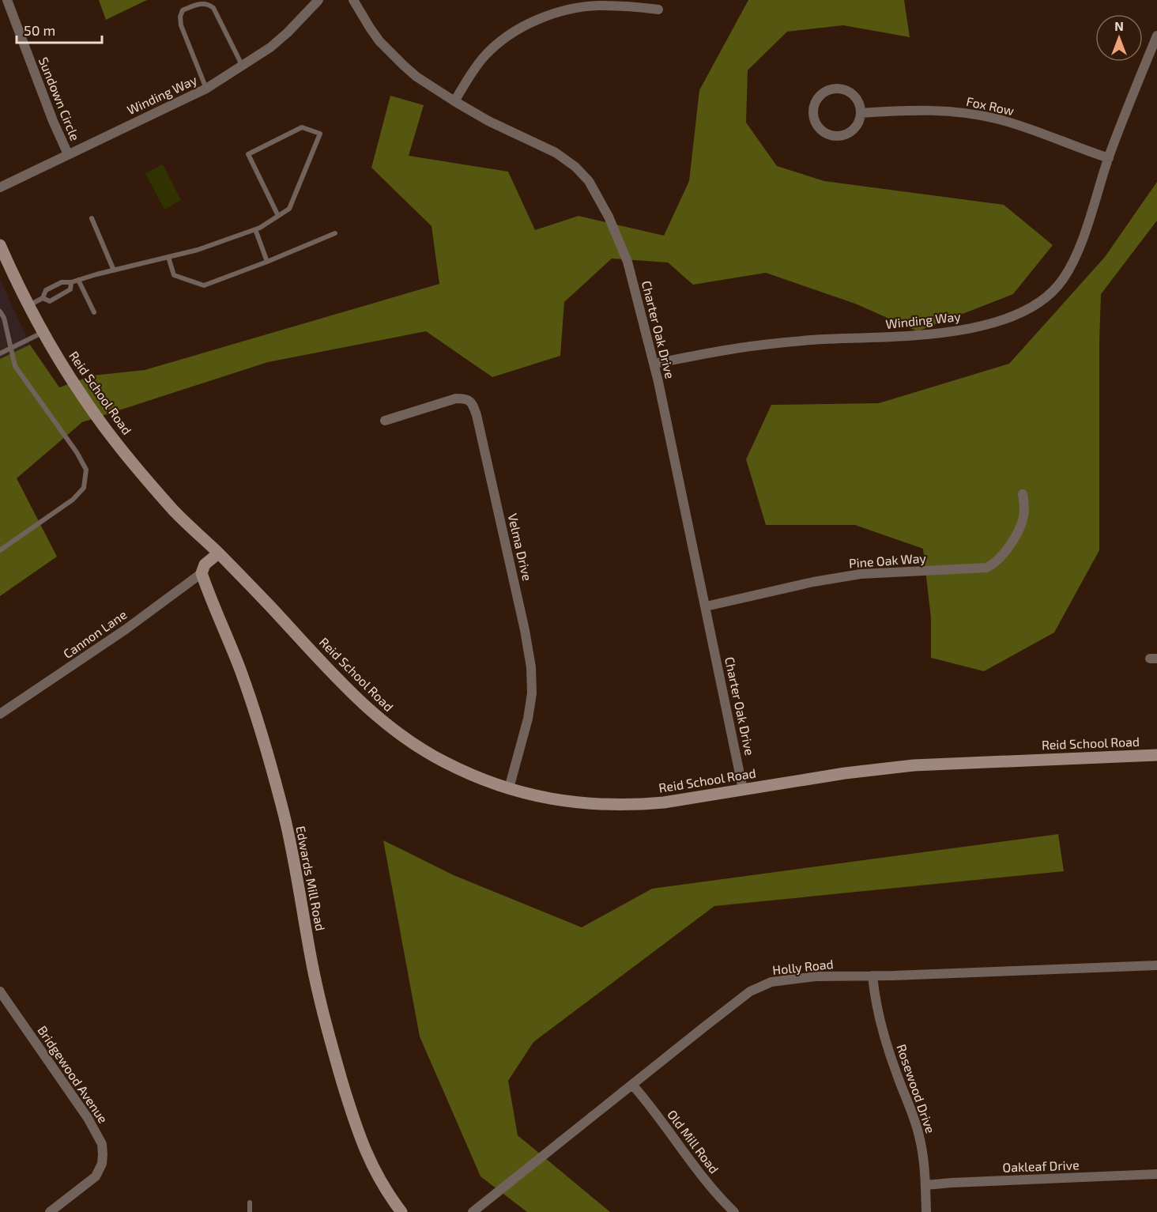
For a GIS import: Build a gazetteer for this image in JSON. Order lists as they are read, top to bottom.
{
  "streets": {
    "street": [
      "Winding Way",
      "Sundown Circle",
      "Fox Row",
      "Charter Oak Drive",
      "Reid School Road",
      "Velma Drive",
      "Pine Oak Way",
      "Cannon Lane",
      "Edwards Mill Road",
      "Holly Road",
      "Bridgewood Avenue",
      "Rosewood Drive",
      "Old Mill Road",
      "Oakleaf Drive"
    ]
  },
  "crossings": [
    ["Winding Way", "Sundown Circle"],
    ["Winding Way", "Fox Row"],
    ["Winding Way", "Charter Oak Drive"],
    ["Charter Oak Drive", "Reid School Road"],
    ["Charter Oak Drive", "Pine Oak Way"],
    ["Reid School Road", "Velma Drive"],
    ["Cannon Lane", "Edwards Mill Road"],
    ["Holly Road", "Rosewood Drive"],
    ["Holly Road", "Old Mill Road"],
    ["Rosewood Drive", "Oakleaf Drive"]
  ],
  "scale_bar": "50 m",
  "north": "top"
}
